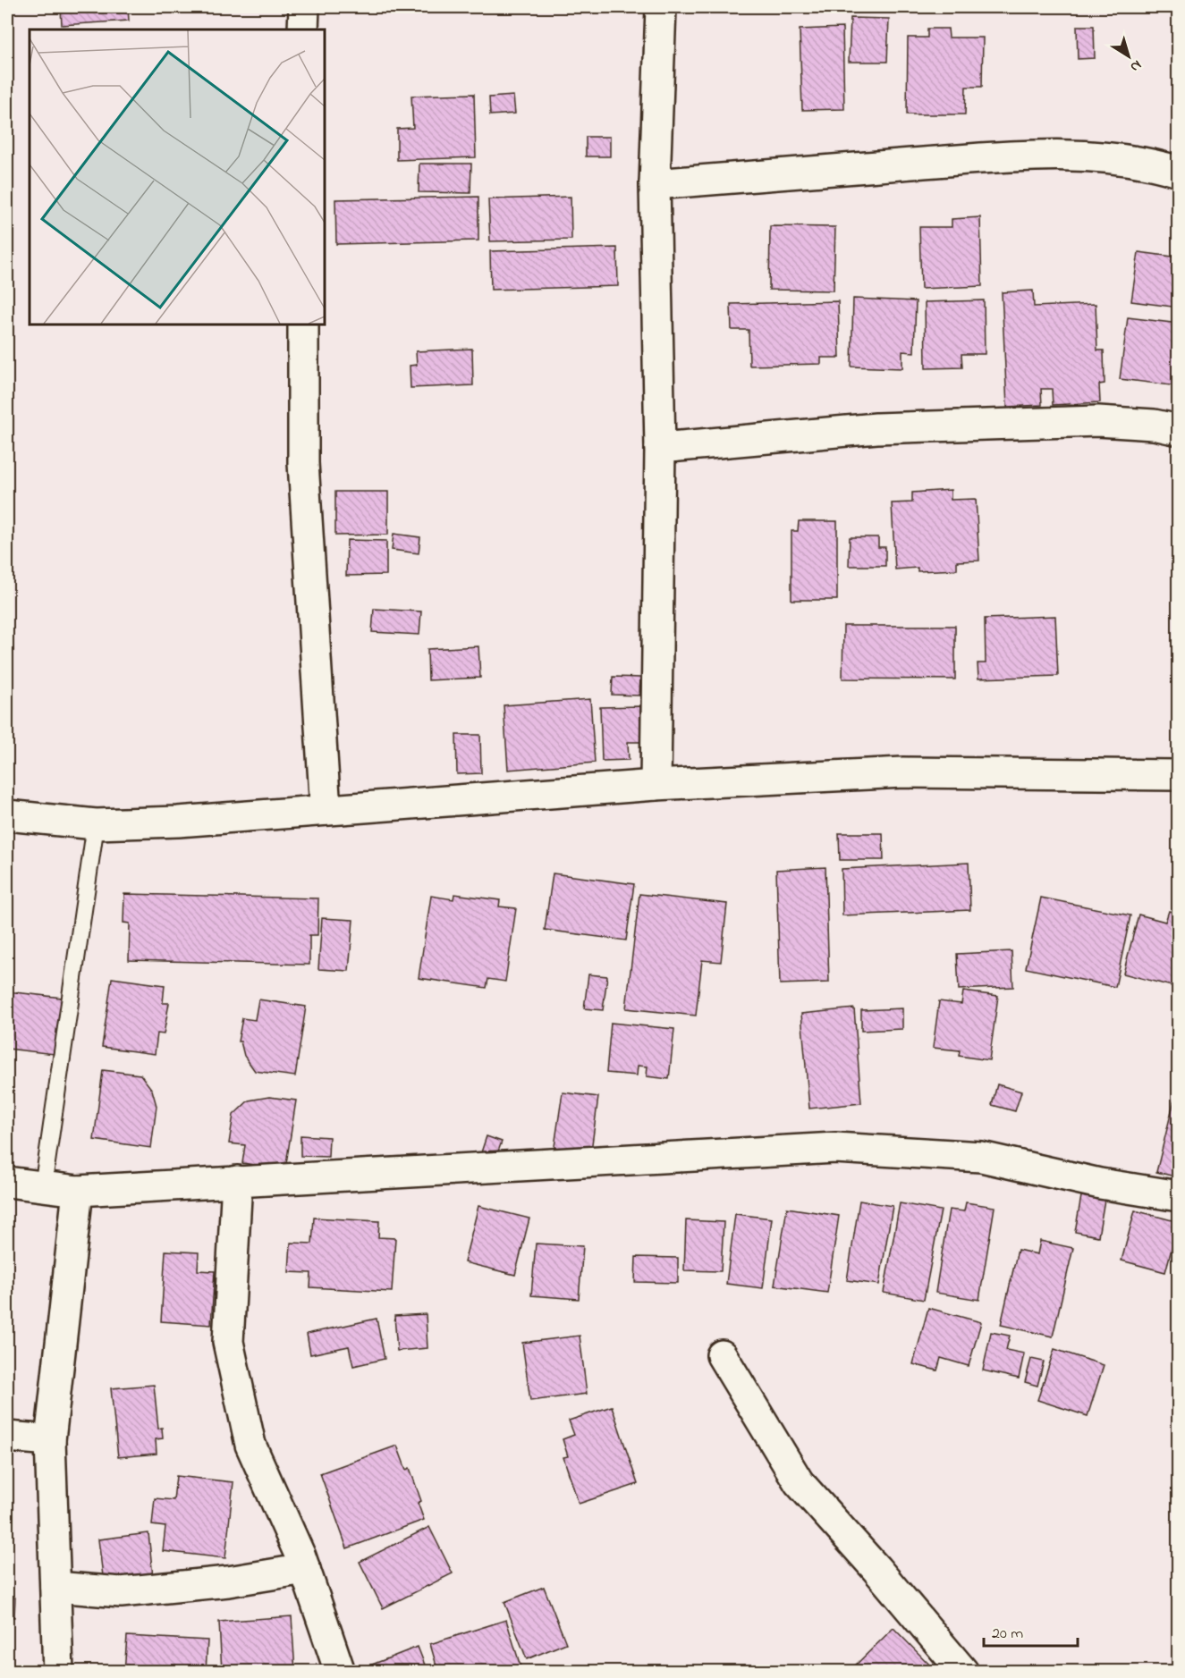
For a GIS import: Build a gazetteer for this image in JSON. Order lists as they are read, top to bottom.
{
  "scale_bar": "20 m",
  "north": "bottom right"
}
